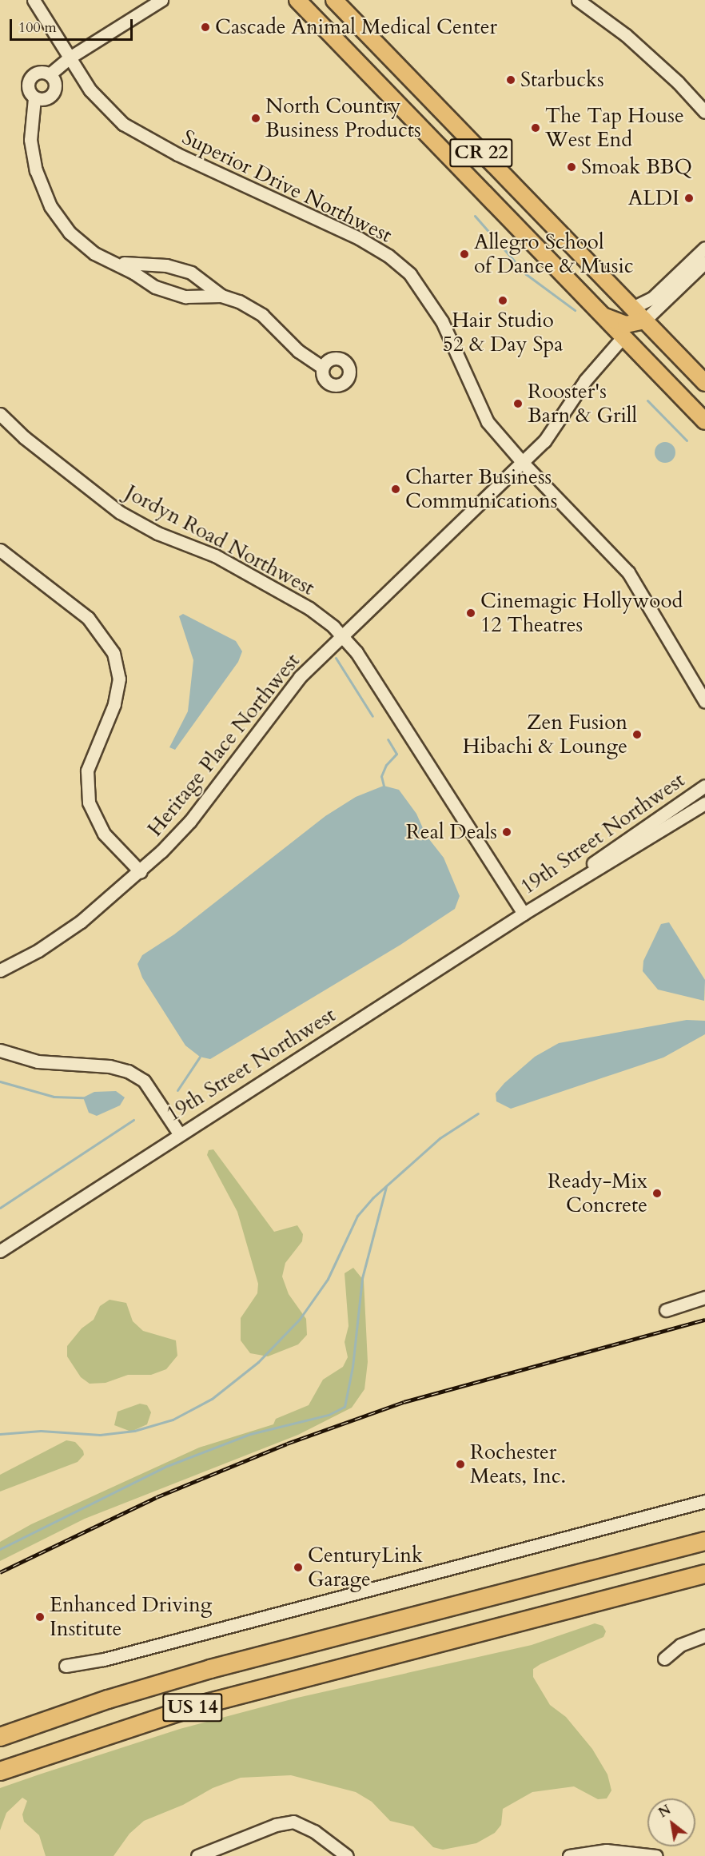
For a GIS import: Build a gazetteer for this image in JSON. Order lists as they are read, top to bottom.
{
  "streets": {
    "highway": ["US 14"],
    "main road": ["CR 22"],
    "street": [
      "Superior Drive Northwest",
      "Jordyn Road Northwest",
      "Heritage Place Northwest",
      "19th Street Northwest"
    ]
  },
  "crossings": [
    ["CR 22", "Heritage Place Northwest"],
    ["Superior Drive Northwest", "Heritage Place Northwest"],
    ["Jordyn Road Northwest", "Heritage Place Northwest"],
    ["Jordyn Road Northwest", "19th Street Northwest"]
  ],
  "places": [
    "Cascade Animal Medical Center",
    "Starbucks",
    "North Country Business Products",
    "The Tap House West End",
    "Smoak BBQ",
    "ALDI",
    "Allegro School of Dance & Music",
    "Hair Studio 52 & Day Spa",
    "Rooster's Barn & Grill",
    "Charter Business Communications",
    "Cinemagic Hollywood 12 Theatres",
    "Zen Fusion Hibachi & Lounge",
    "Real Deals",
    "Ready-Mix Concrete",
    "Rochester Meats, Inc.",
    "CenturyLink Garage",
    "Enhanced Driving Institute"
  ],
  "scale_bar": "100 m",
  "north": "top left"
}
